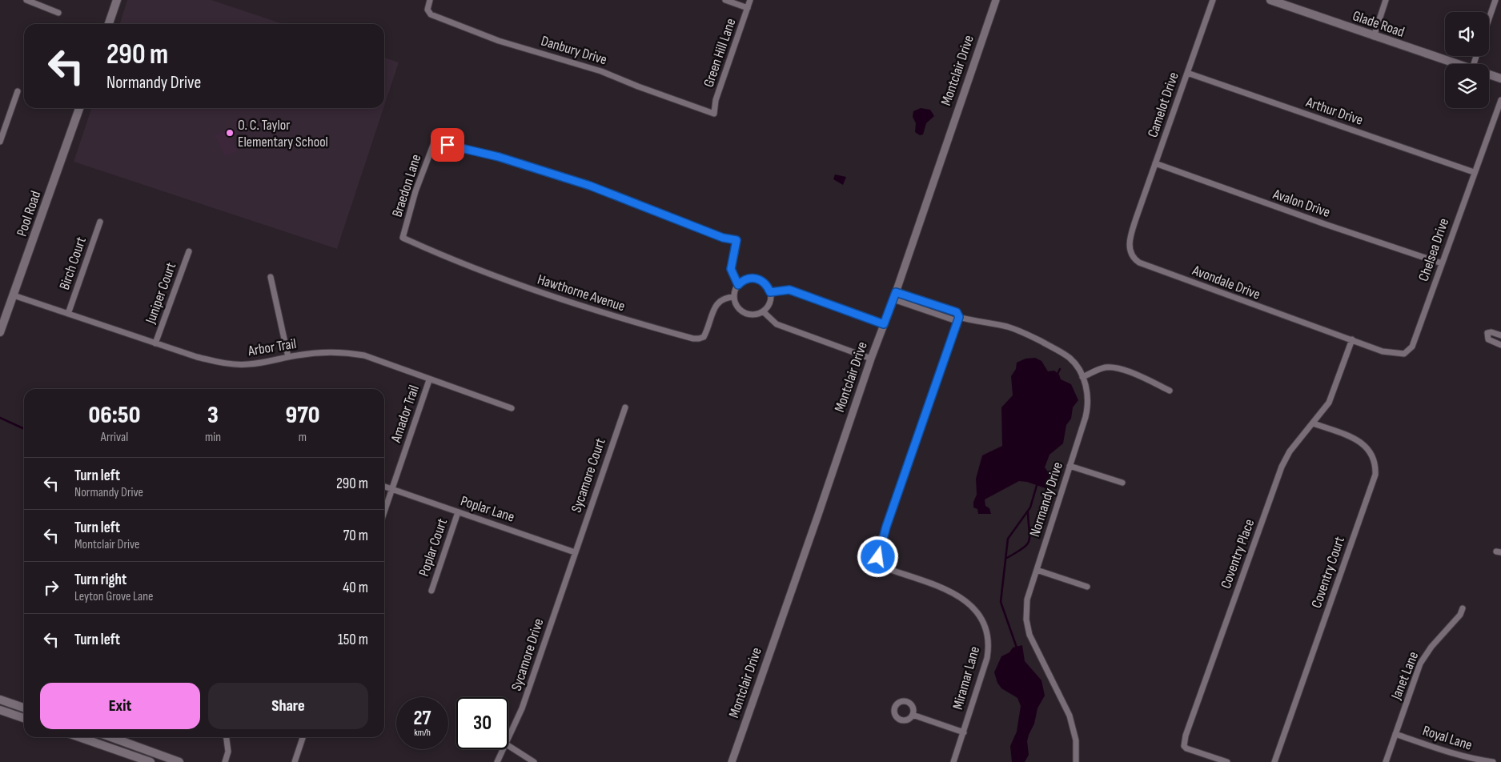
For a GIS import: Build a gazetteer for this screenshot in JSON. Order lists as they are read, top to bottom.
{
  "streets": {
    "main road": ["Glade Road", "Pool Road"],
    "street": [
      "Danbury Drive",
      "Green Hill Lane",
      "Montclair Drive",
      "Camelot Drive",
      "Arthur Drive",
      "Braedon Lane",
      "Avalon Drive",
      "Chelsea Drive",
      "Birch Court",
      "Avondale Drive",
      "Juniper Court",
      "Hawthorne Avenue",
      "Arbor Trail",
      "Amador Trail",
      "Sycamore Court",
      "Normandy Drive",
      "Poplar Lane",
      "Poplar Court",
      "Coventry Place",
      "Coventry Court",
      "Sycamore Drive",
      "Janet Lane",
      "Miramar Lane",
      "Royal Lane"
    ]
  },
  "crossings": [
    ["Danbury Drive", "Green Hill Lane"],
    ["Montclair Drive", "Normandy Drive"],
    ["Camelot Drive", "Arthur Drive"],
    ["Camelot Drive", "Avalon Drive"],
    ["Camelot Drive", "Avondale Drive"],
    ["Arthur Drive", "Chelsea Drive"],
    ["Braedon Lane", "Hawthorne Avenue"],
    ["Avalon Drive", "Chelsea Drive"],
    ["Pool Road", "Arbor Trail"],
    ["Chelsea Drive", "Avondale Drive"],
    ["Chelsea Drive", "Coventry Place"],
    ["Birch Court", "Arbor Trail"],
    ["Avondale Drive", "Coventry Place"],
    ["Juniper Court", "Arbor Trail"],
    ["Arbor Trail", "Amador Trail"],
    ["Amador Trail", "Poplar Lane"],
    ["Sycamore Court", "Poplar Lane"],
    ["Sycamore Court", "Sycamore Drive"],
    ["Normandy Drive", "Miramar Lane"],
    ["Poplar Lane", "Poplar Court"],
    ["Poplar Lane", "Sycamore Drive"],
    ["Coventry Place", "Coventry Court"],
    ["Janet Lane", "Royal Lane"]
  ],
  "places": ["O. C. Taylor Elementary School"],
  "page": {
    "turn": ["290 m", "Normandy Drive"],
    "eta": [
      "06:50",
      "Arrival",
      "3",
      "min",
      "970",
      "m"
    ],
    "list": [
      {
        "name": "Turn left",
        "note": "Normandy Drive",
        "value": "290 m"
      },
      {
        "name": "Turn left",
        "note": "Montclair Drive",
        "value": "70 m"
      },
      {
        "name": "Turn right",
        "note": "Leyton Grove Lane",
        "value": "40 m"
      },
      {
        "name": "Turn left",
        "value": "150 m"
      }
    ],
    "buttons": ["Exit", "Share"],
    "speed": "27 km/h",
    "limit": "30"
  }
}
